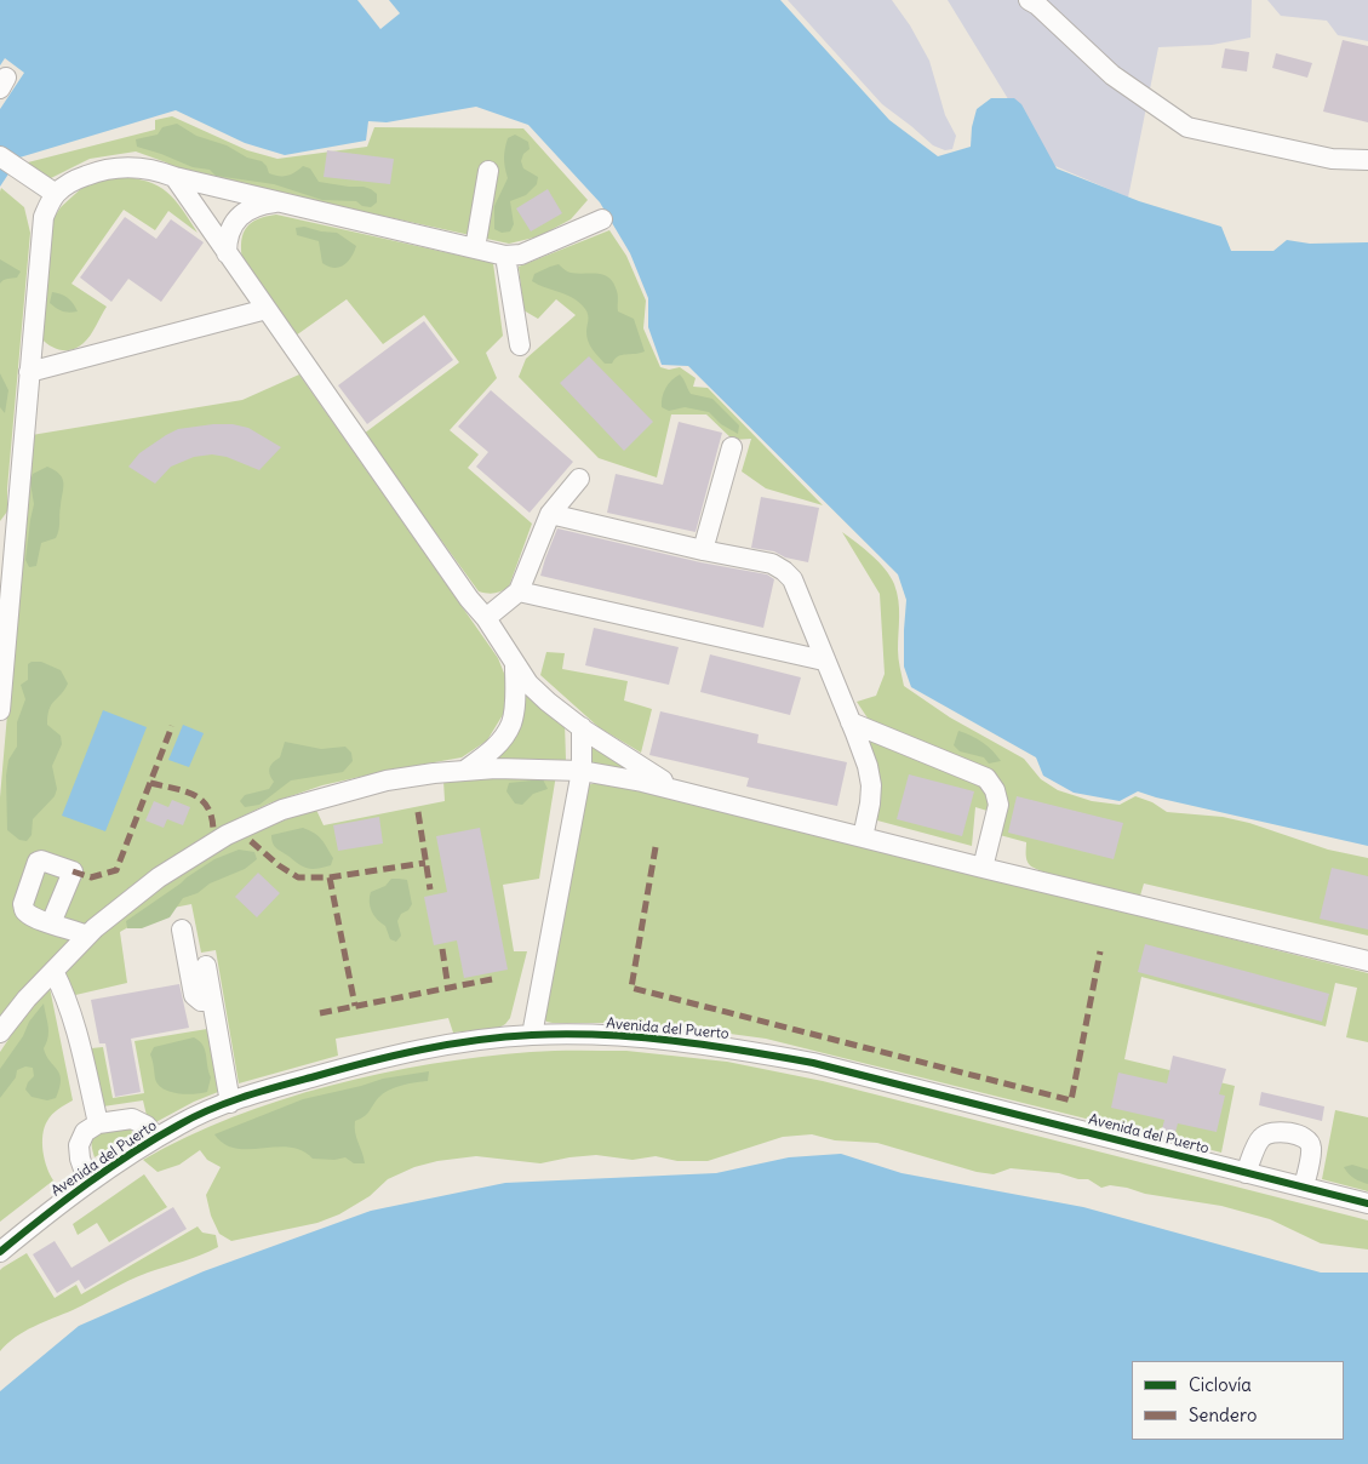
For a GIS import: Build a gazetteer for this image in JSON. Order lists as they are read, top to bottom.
{
  "streets": {
    "street": ["Avenida del Puerto"]
  },
  "legend": ["Ciclovía", "Sendero"]
}
